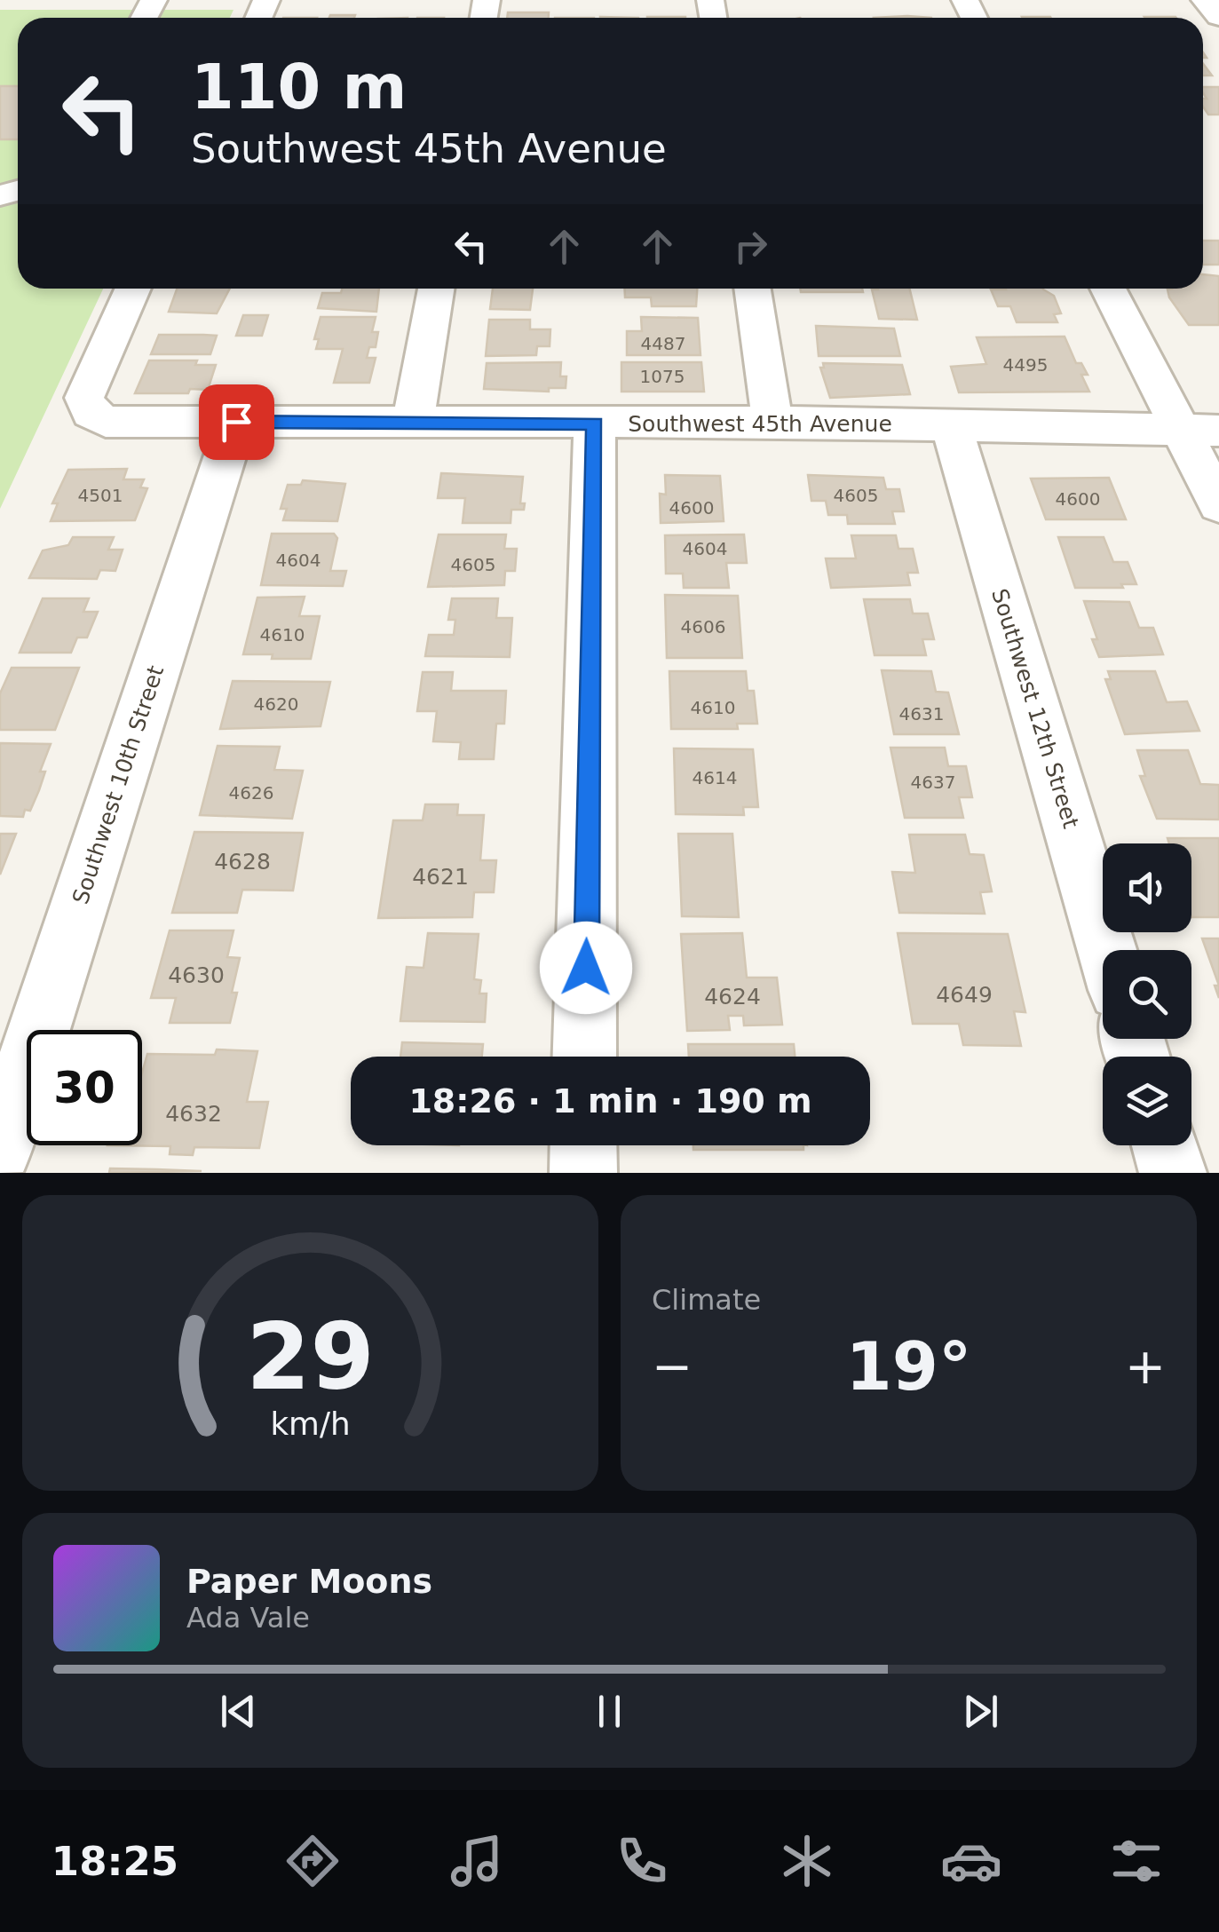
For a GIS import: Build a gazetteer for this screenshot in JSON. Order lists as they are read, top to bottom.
{
  "streets": {
    "street": ["Southwest 45th Avenue", "Southwest 12th Street", "Southwest 10th Street"]
  },
  "crossings": [
    ["Southwest 45th Avenue", "Southwest 12th Street"],
    ["Southwest 45th Avenue", "Southwest 10th Street"]
  ],
  "house_numbers": [
    "4487",
    "4495",
    "1075",
    "4501",
    "4605",
    "4600",
    "4600",
    "4604",
    "4604",
    "4605",
    "4606",
    "4610",
    "4620",
    "4610",
    "4631",
    "4614",
    "4637",
    "4626",
    "4628",
    "4621",
    "4630",
    "4649",
    "4624",
    "4632"
  ],
  "page": {
    "turn": ["110 m", "Southwest 45th Avenue"],
    "limit": "30",
    "trip": "18:26 · 1 min · 190 m",
    "tile": "Climate",
    "heat": ["−", "19°", "+"],
    "song": ["Paper Moons", "Ada Vale"],
    "tabs": "18:25",
    "gauge": ["29", "km/h"]
  }
}
